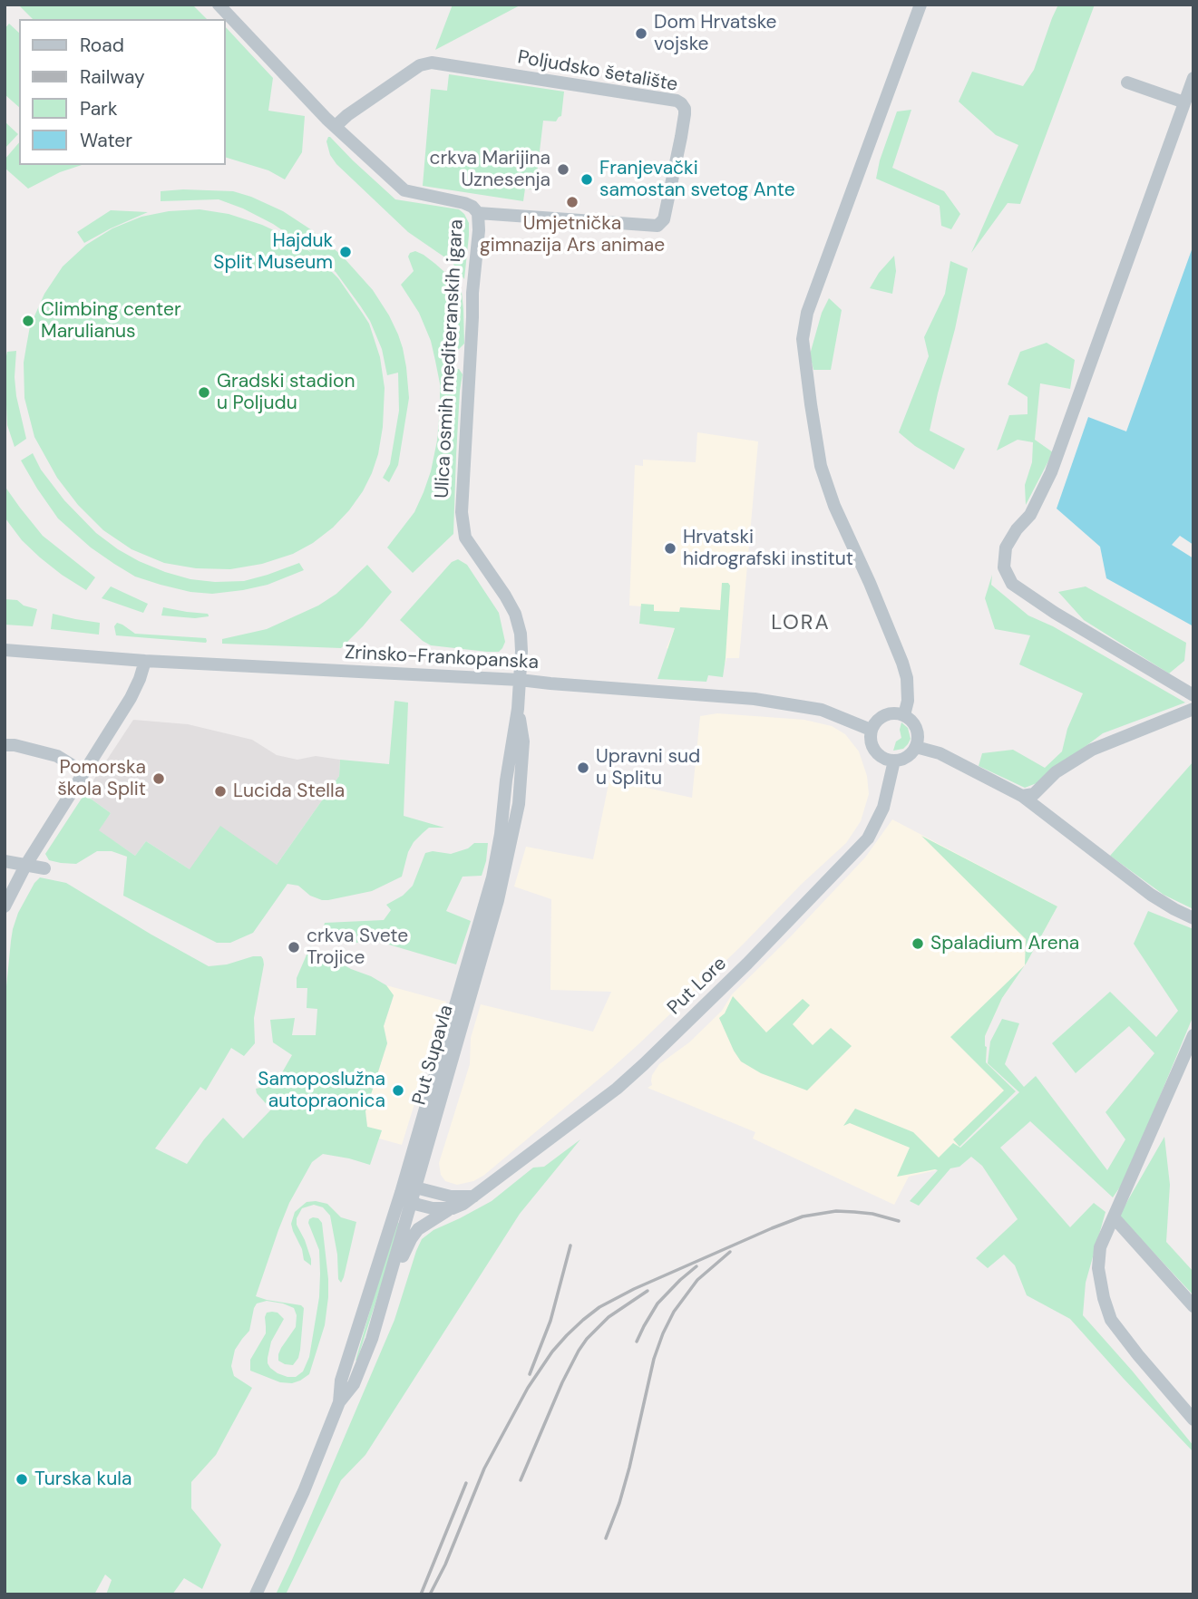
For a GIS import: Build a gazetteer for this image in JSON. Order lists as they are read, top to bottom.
{
  "streets": {
    "street": [
      "Poljudsko šetalište",
      "Ulica osmih mediteranskih igara",
      "Zrinsko-Frankopanska",
      "Put Lore",
      "Put Supavla"
    ]
  },
  "crossings": [
    ["Poljudsko šetalište", "Ulica osmih mediteranskih igara"],
    ["Ulica osmih mediteranskih igara", "Zrinsko-Frankopanska"],
    ["Ulica osmih mediteranskih igara", "Put Supavla"],
    ["Zrinsko-Frankopanska", "Put Lore"],
    ["Zrinsko-Frankopanska", "Put Supavla"],
    ["Put Lore", "Put Supavla"]
  ],
  "districts": ["LORA"],
  "places": [
    "Dom Hrvatske vojske",
    "crkva Marijina Uznesenja",
    "Franjevački samostan svetog Ante",
    "Umjetnička gimnazija Ars animae",
    "Hajduk Split Museum",
    "Climbing center Marulianus",
    "Gradski stadion u Poljudu",
    "Hrvatski hidrografski institut",
    "Upravni sud u Splitu",
    "Pomorska škola Split",
    "Lucida Stella",
    "Spaladium Arena",
    "crkva Svete Trojice",
    "Samoposlužna autopraonica",
    "Turska kula"
  ],
  "legend": [
    "Road",
    "Railway",
    "Park",
    "Water"
  ]
}
